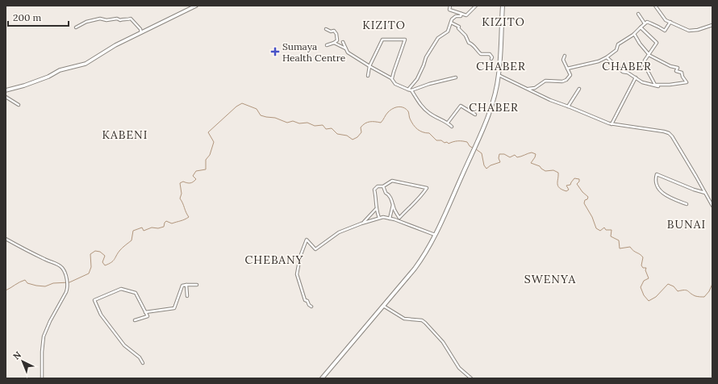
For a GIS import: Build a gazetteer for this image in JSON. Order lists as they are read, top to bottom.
{
  "districts": [
    "KIZITO",
    "KIZITO",
    "CHABER",
    "CHABER",
    "CHABER",
    "KABENI",
    "BUNAI",
    "CHEBANY",
    "SWENYA"
  ],
  "places": {
    "health": ["Sumaya Health Centre"]
  },
  "scale_bar": "200 m",
  "north": "top left"
}
